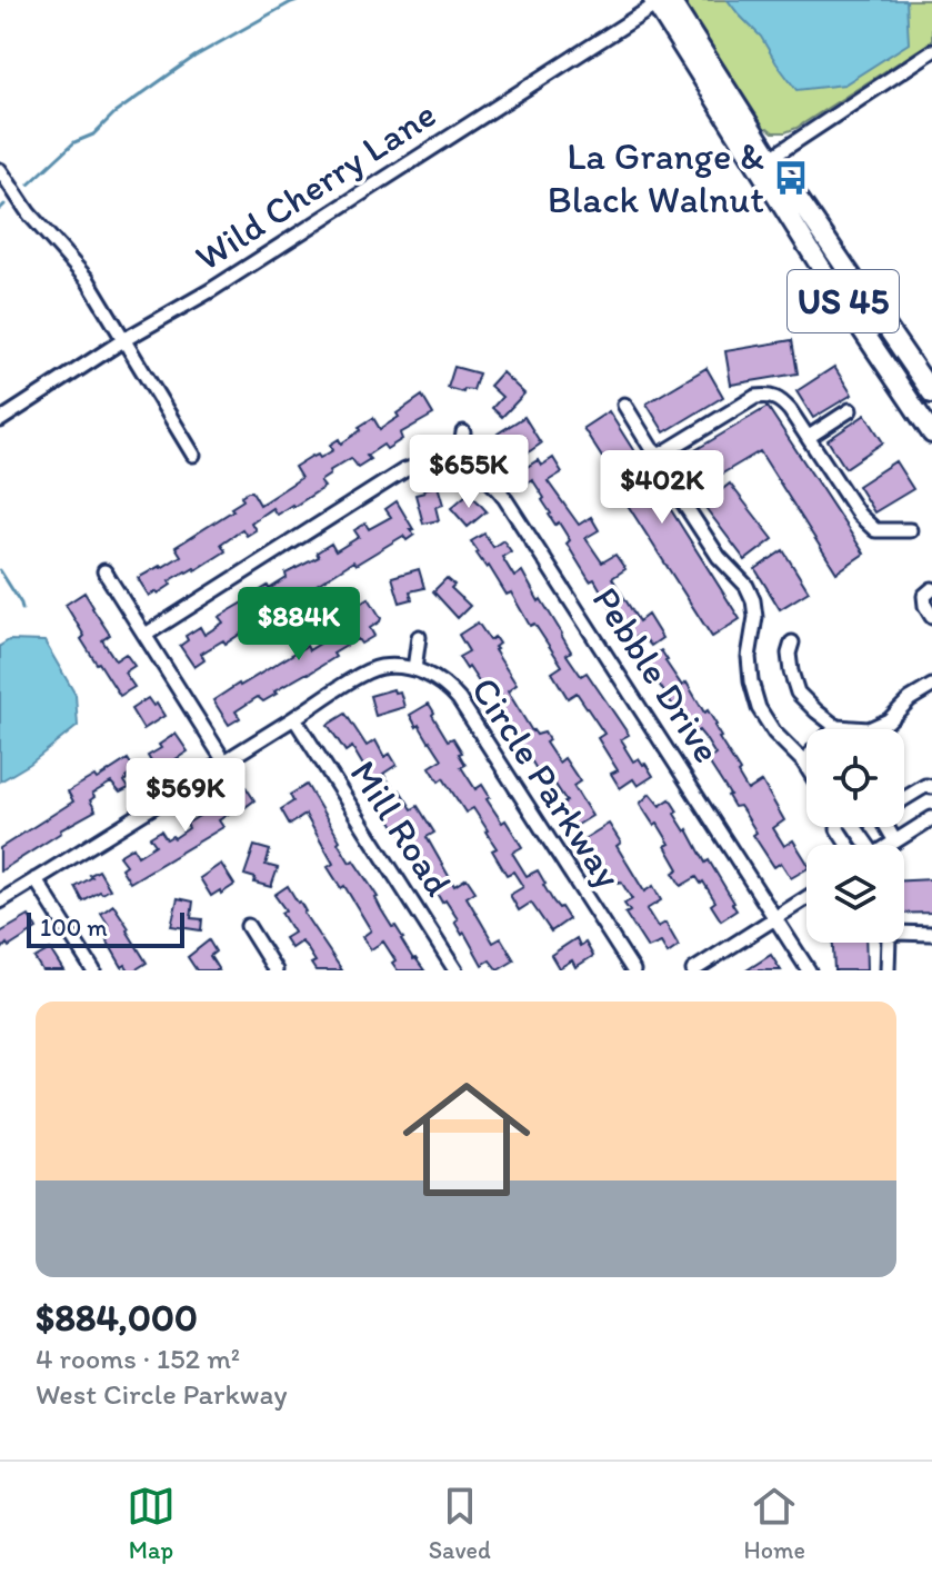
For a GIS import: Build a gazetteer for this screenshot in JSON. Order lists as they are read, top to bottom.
{
  "streets": {
    "highway": ["US 45"],
    "street": [
      "Wild Cherry Lane",
      "Pebble Drive",
      "Circle Parkway",
      "Mill Road"
    ]
  },
  "crossings": [
    ["Wild Cherry Lane", "US 45"]
  ],
  "places": {
    "bus stop": ["La Grange & Black Walnut"]
  },
  "scale_bar": "100 m",
  "page": {
    "price": [
      "$655K",
      "$402K",
      "$884K",
      "$569K"
    ],
    "scale": "100 m",
    "list": [
      {
        "name": "$884,000",
        "note": "4 rooms · 152 m² · West Circle Parkway"
      }
    ],
    "tabs": ["Map", "Saved", "Home"]
  }
}
